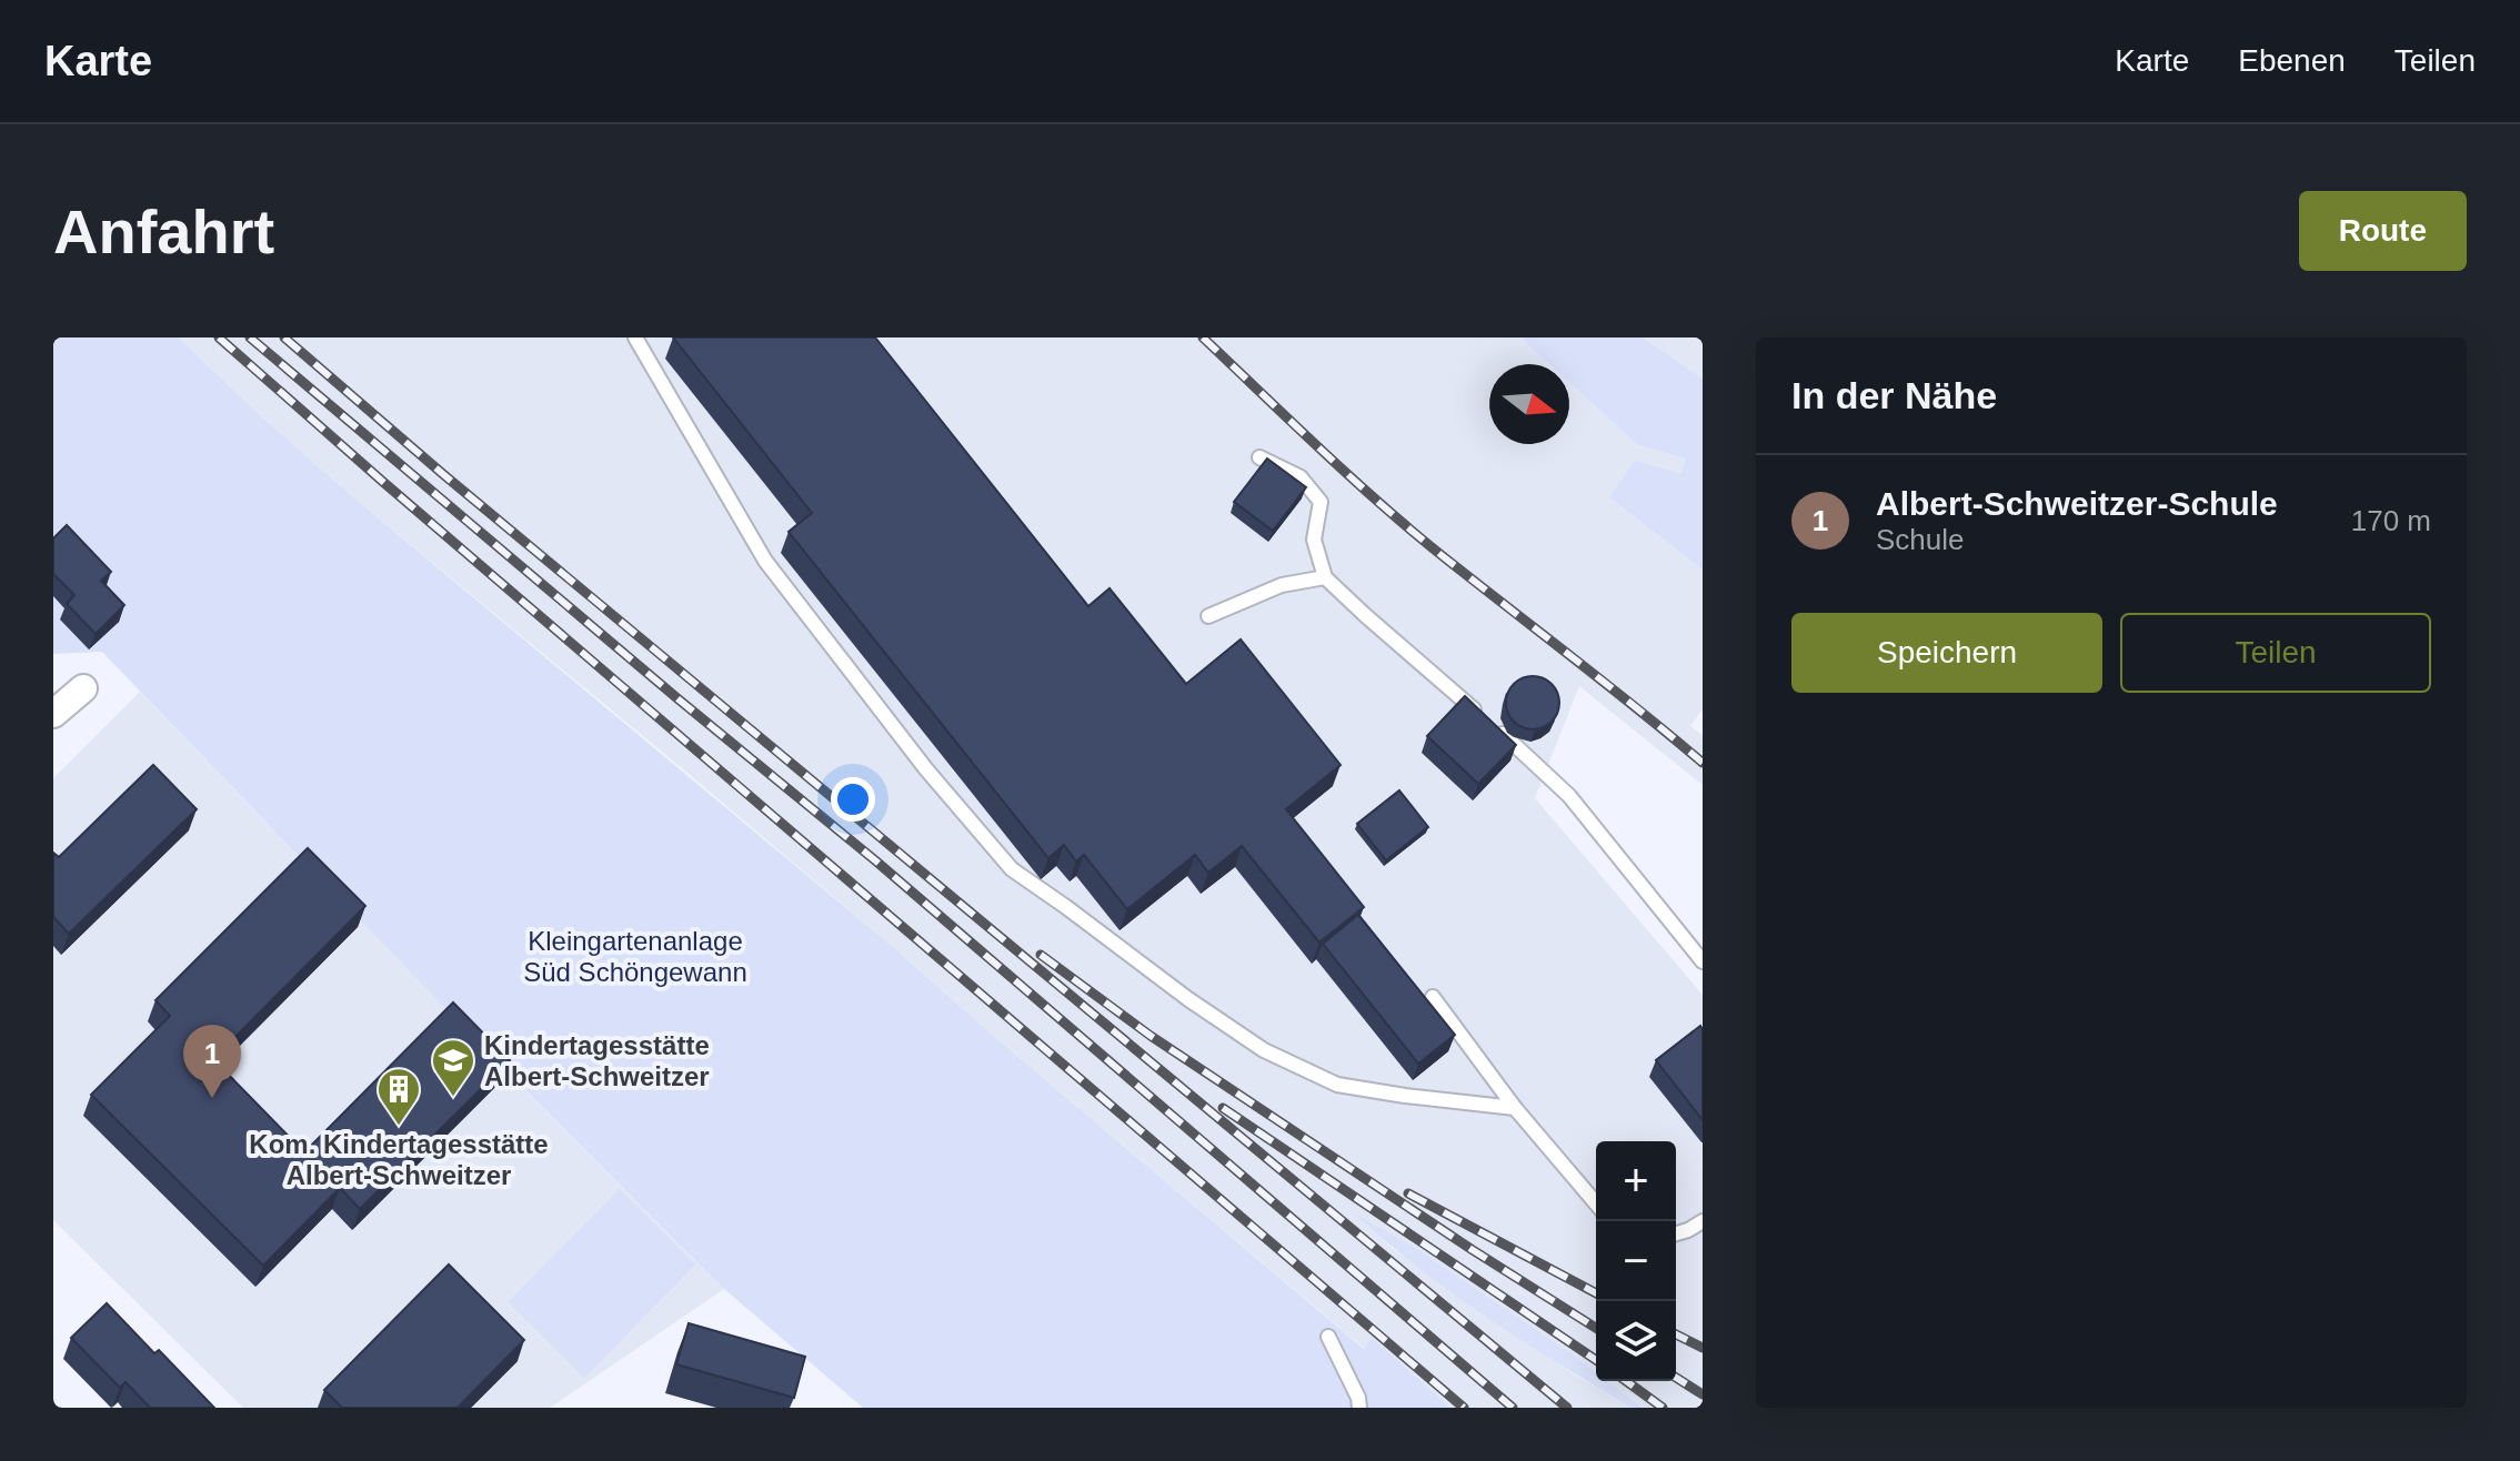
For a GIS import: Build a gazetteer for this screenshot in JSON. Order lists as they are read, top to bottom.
{
  "parks": ["Kleingartenanlage Süd Schöngewann"],
  "places": {
    "school or university": ["Kindertagesstätte Albert-Schweitzer"],
    "building": ["Kom. Kindertagesstätte Albert-Schweitzer"]
  },
  "north": "right",
  "page": {
    "header": "Karte",
    "nav": ["Karte", "Ebenen", "Teilen"],
    "buttons": [
      "Route",
      ["Speichern", "Teilen"]
    ],
    "title": "Anfahrt",
    "heading": "In der Nähe",
    "list": [
      {
        "mark": "1",
        "name": "Albert-Schweitzer-Schule",
        "note": "Schule",
        "value": "170 m"
      }
    ],
    "pins": "1",
    "map_buttons": ["+", "−"]
  }
}
